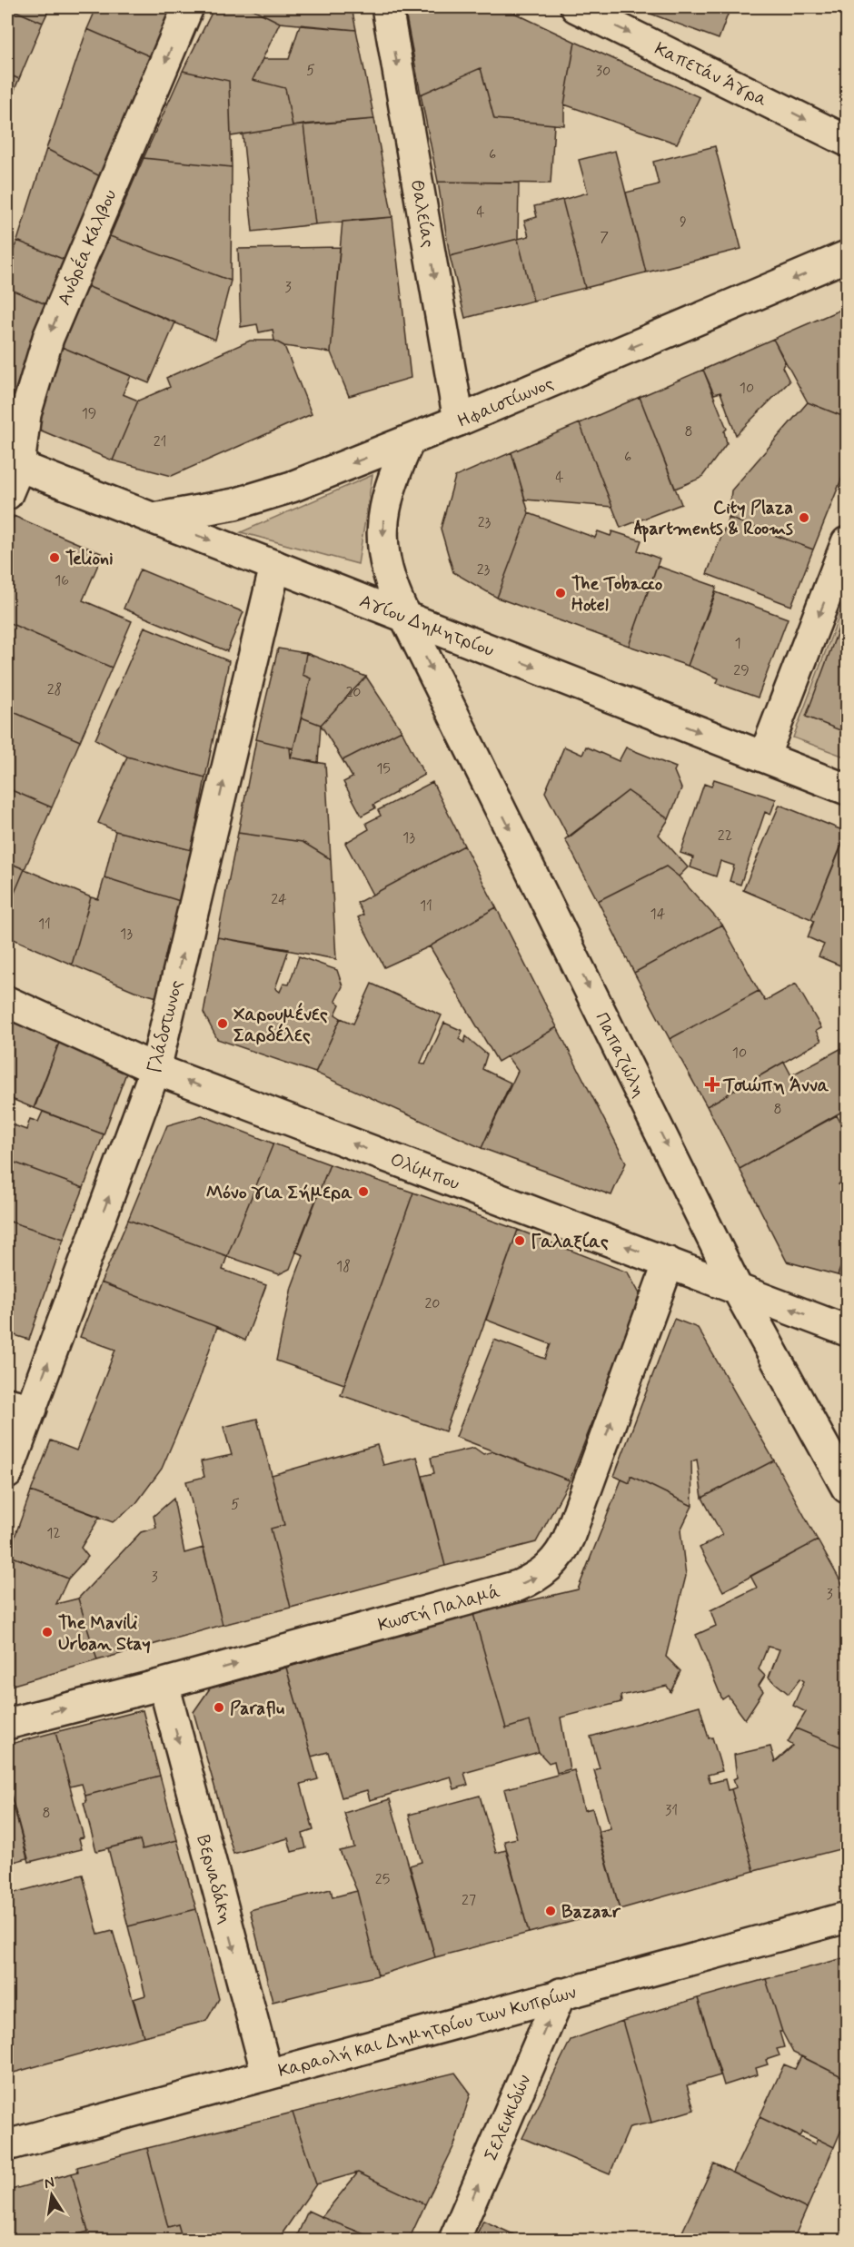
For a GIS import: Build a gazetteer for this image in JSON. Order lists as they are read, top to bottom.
{
  "streets": {
    "street": [
      "Καπετάν Άγρα",
      "Θαλείας",
      "Ανδρέα Κάλβου",
      "Ηφαιστίωνος",
      "Αγίου Δημητρίου",
      "Γλάδστωνος",
      "Παπαζώλη",
      "Ολύμπου",
      "Κωστή Παλαμά",
      "Βερναδάκη",
      "Καραολή και Δημητρίου των Κυπρίων",
      "Σελευκιδών"
    ]
  },
  "crossings": [
    ["Θαλείας", "Ηφαιστίωνος"],
    ["Ανδρέα Κάλβου", "Αγίου Δημητρίου"],
    ["Ηφαιστίωνος", "Αγίου Δημητρίου"],
    ["Ηφαιστίωνος", "Παπαζώλη"],
    ["Αγίου Δημητρίου", "Γλάδστωνος"],
    ["Αγίου Δημητρίου", "Παπαζώλη"],
    ["Γλάδστωνος", "Ολύμπου"],
    ["Παπαζώλη", "Ολύμπου"],
    ["Ολύμπου", "Κωστή Παλαμά"],
    ["Κωστή Παλαμά", "Βερναδάκη"],
    ["Βερναδάκη", "Καραολή και Δημητρίου των Κυπρίων"],
    ["Καραολή και Δημητρίου των Κυπρίων", "Σελευκιδών"]
  ],
  "one_way": [
    "Καπετάν Άγρα",
    "Θαλείας",
    "Ανδρέα Κάλβου",
    "Ηφαιστίωνος",
    "Αγίου Δημητρίου",
    "Γλάδστωνος",
    "Παπαζώλη",
    "Ολύμπου",
    "Κωστή Παλαμά",
    "Βερναδάκη",
    "Σελευκιδών"
  ],
  "places": {
    "other": [
      "City Plaza Apartments & Rooms",
      "Telioni",
      "The Tobacco Hotel",
      "Χαρουμένες Σαρδέλες",
      "Μόνο για Σήμερα",
      "Γαλαξίας",
      "The Mavili Urban Stay",
      "Paraflu",
      "Bazaar"
    ],
    "health": ["Τσιώπη Άννα"]
  },
  "house_numbers": [
    "5",
    "30",
    "6",
    "4",
    "9",
    "7",
    "3",
    "10",
    "19",
    "8",
    "21",
    "6",
    "4",
    "23",
    "23",
    "16",
    "1",
    "29",
    "28",
    "20",
    "15",
    "22",
    "13",
    "24",
    "11",
    "14",
    "11",
    "13",
    "10",
    "8",
    "18",
    "20",
    "5",
    "12",
    "3",
    "3",
    "31",
    "8",
    "25",
    "27"
  ],
  "north": "top"
}
